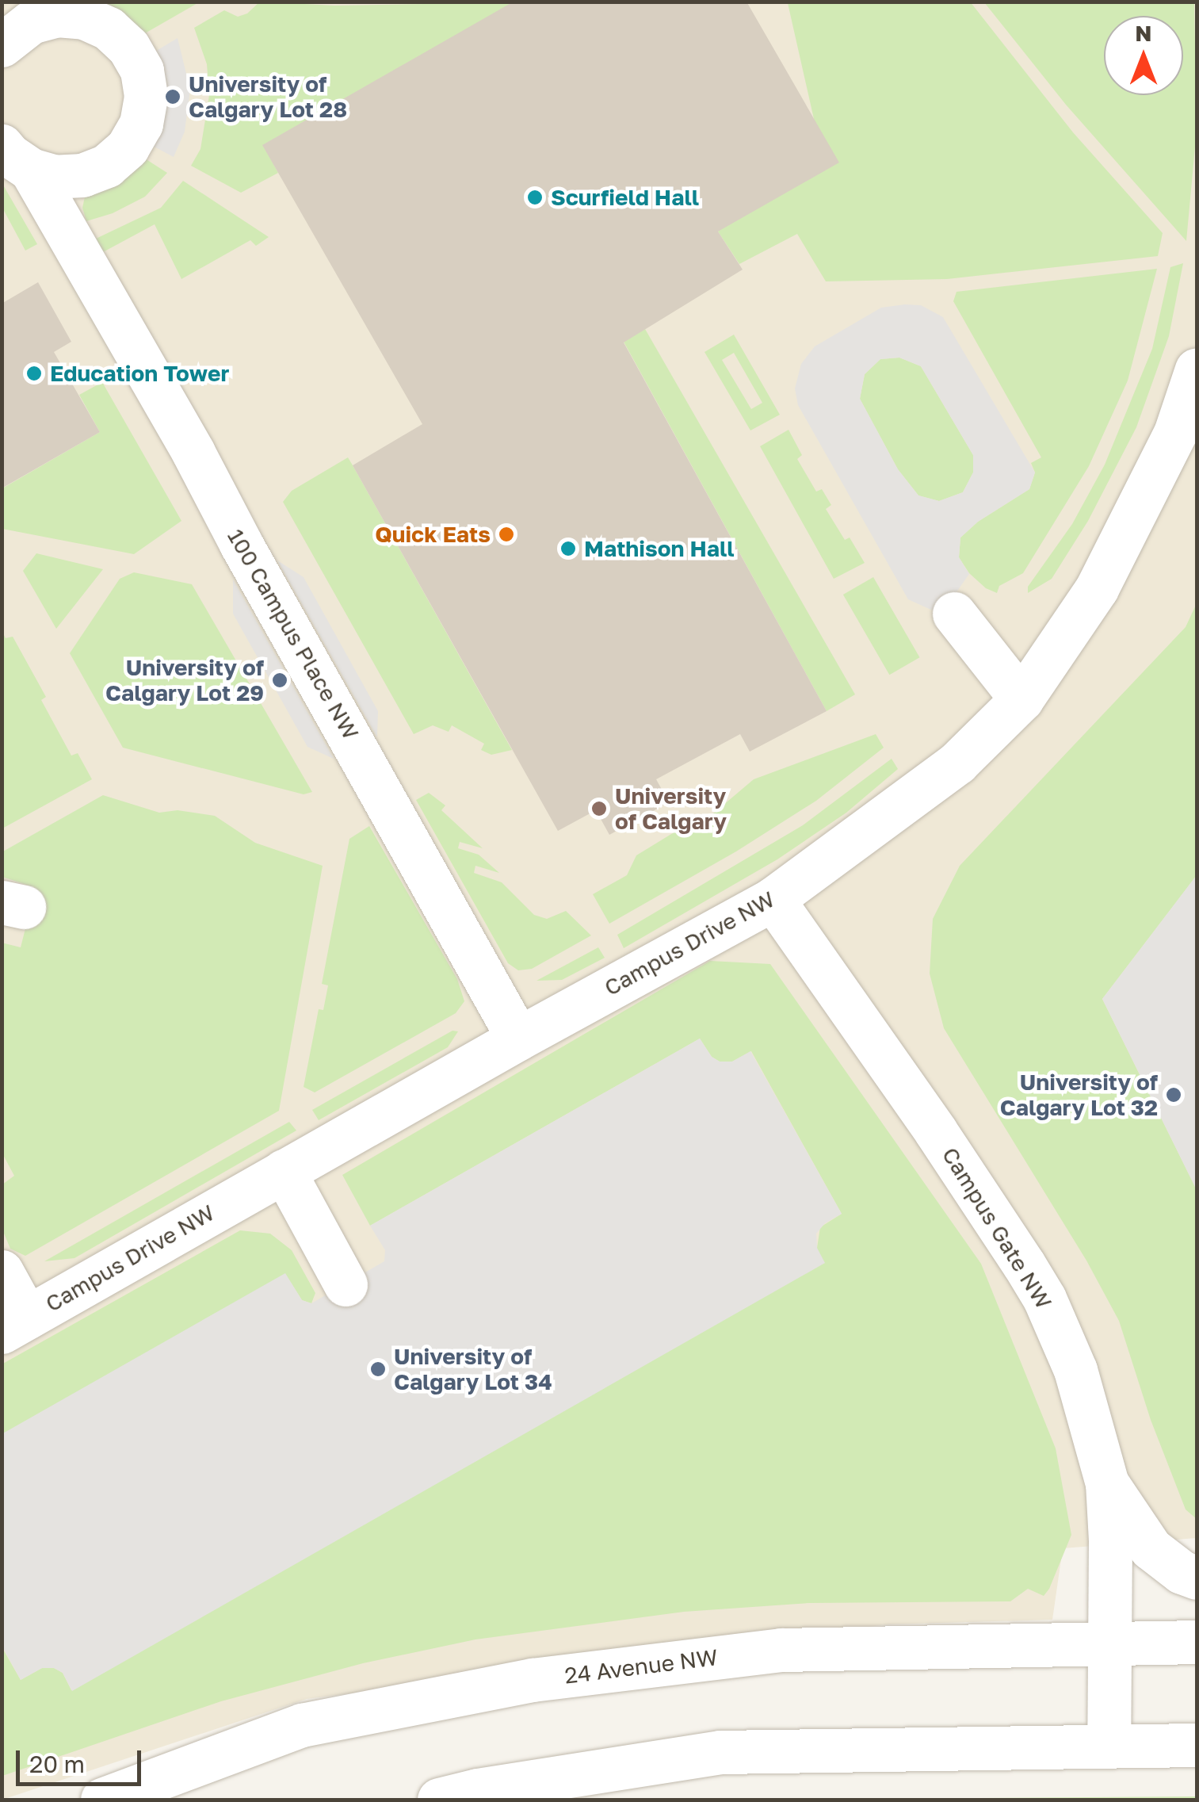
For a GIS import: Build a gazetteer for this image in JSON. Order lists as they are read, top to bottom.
{
  "streets": {
    "street": [
      "100 Campus Place NW",
      "Campus Drive NW",
      "Campus Gate NW",
      "24 Avenue NW"
    ]
  },
  "crossings": [
    ["100 Campus Place NW", "Campus Drive NW"],
    ["Campus Drive NW", "Campus Gate NW"],
    ["Campus Gate NW", "24 Avenue NW"]
  ],
  "places": [
    "University of Calgary Lot 28",
    "Scurfield Hall",
    "Education Tower",
    "Quick Eats",
    "Mathison Hall",
    "University of Calgary Lot 29",
    "University of Calgary",
    "University of Calgary Lot 32",
    "University of Calgary Lot 34"
  ],
  "scale_bar": "20 m",
  "north": "top"
}
